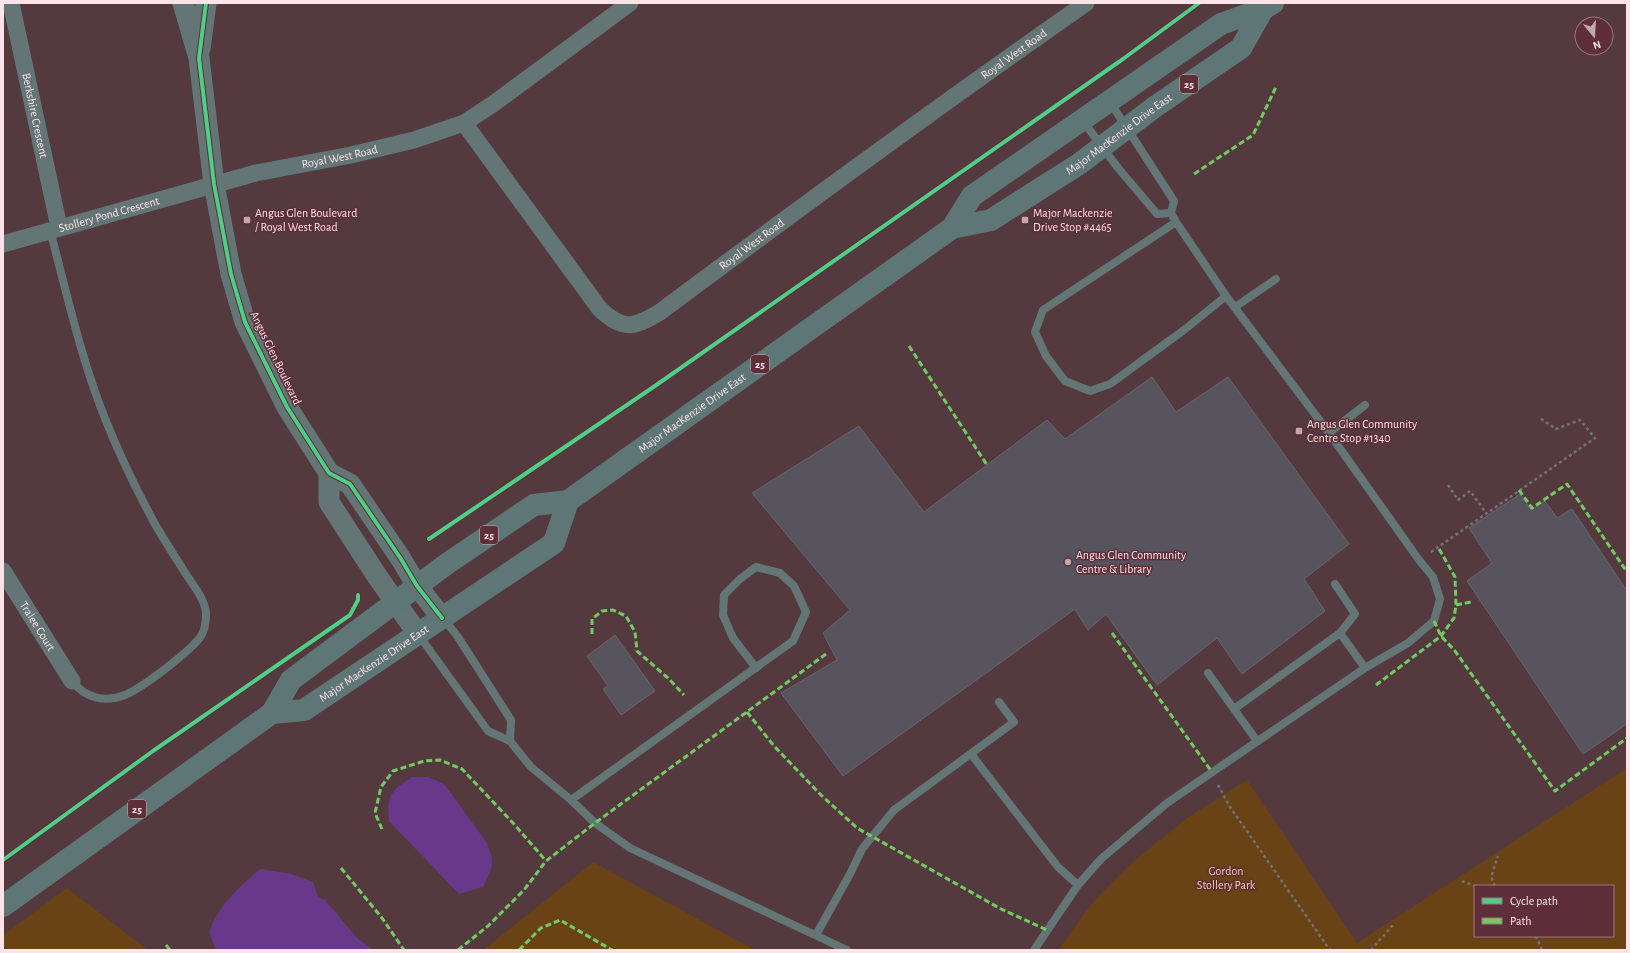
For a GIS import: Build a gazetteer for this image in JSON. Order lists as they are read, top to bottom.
{
  "streets": {
    "main road": ["25", "Major MacKenzie Drive East"],
    "street": [
      "Royal West Road",
      "Berkshire Crescent",
      "Stollery Pond Crescent",
      "Angus Glen Boulevard",
      "Tralee Court"
    ]
  },
  "crossings": [
    ["Royal West Road", "Stollery Pond Crescent"],
    ["Royal West Road", "Angus Glen Boulevard"],
    ["Berkshire Crescent", "Stollery Pond Crescent"],
    ["Major MacKenzie Drive East", "Angus Glen Boulevard"],
    ["Stollery Pond Crescent", "Angus Glen Boulevard"]
  ],
  "parks": ["Gordon Stollery Park"],
  "places": {
    "transit": ["Angus Glen Boulevard / Royal West Road", "Major Mackenzie Drive Stop #4465", "Angus Glen Community Centre Stop #1340"],
    "other": ["Angus Glen Community Centre & Library"]
  },
  "legend": ["Cycle path", "Path"],
  "north": "bottom"
}
